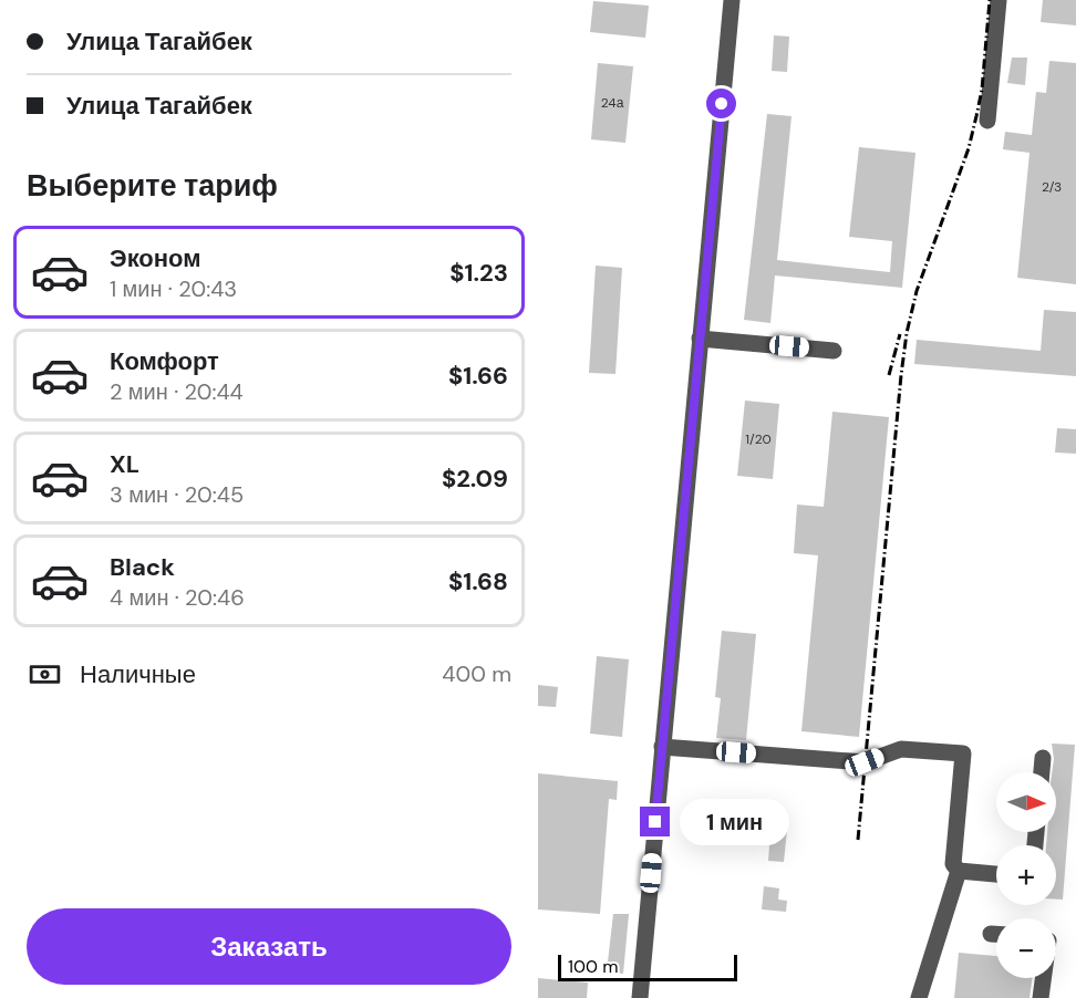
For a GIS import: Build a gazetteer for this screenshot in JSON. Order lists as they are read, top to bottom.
{
  "house_numbers": ["24а", "2/3", "1/20"],
  "scale_bar": "100 m",
  "north": "right",
  "page": {
    "banner": ["Улица Тагайбек", "Улица Тагайбек"],
    "heading": "Выберите тариф",
    "list": [
      {
        "name": "Эконом",
        "note": "1 мин · 20:43",
        "value": "$1.23"
      },
      {
        "name": "Комфорт",
        "note": "2 мин · 20:44",
        "value": "$1.66"
      },
      {
        "name": "XL",
        "note": "3 мин · 20:45",
        "value": "$2.09"
      },
      {
        "name": "Black",
        "note": "4 мин · 20:46",
        "value": "$1.68"
      }
    ],
    "pay": ["Наличные", "400 m"],
    "map_buttons": ["+", "−"],
    "bubble": "1 мин",
    "buttons": "Заказать",
    "scale": "100 m"
  }
}
